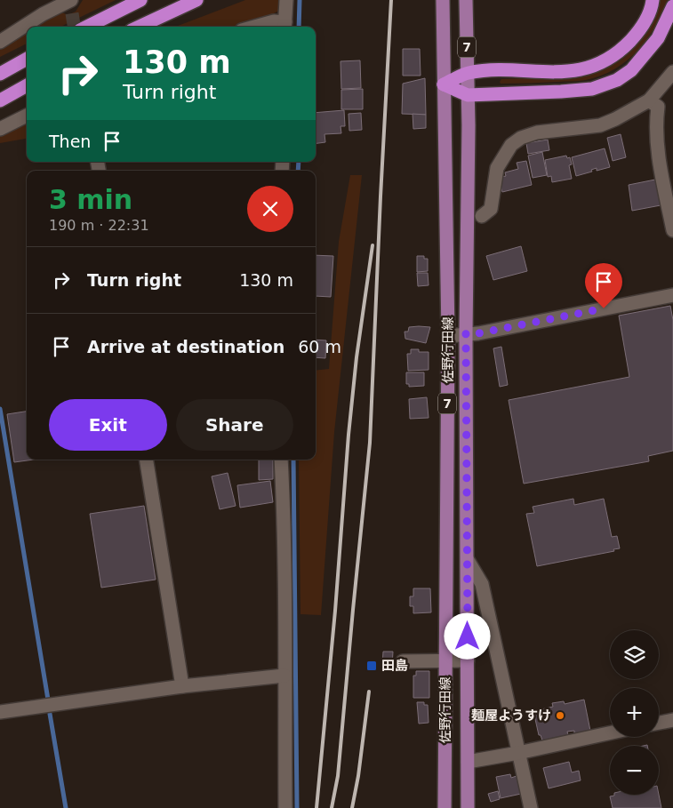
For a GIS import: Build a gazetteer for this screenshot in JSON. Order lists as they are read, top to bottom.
{
  "streets": {
    "main road": ["7", "佐野行田線"]
  },
  "places": {
    "transit": ["田島"],
    "other": ["麺屋ようすけ"]
  },
  "page": {
    "turn": ["130 m", "Turn right"],
    "then": "Then",
    "heading": ["3 min", "190 m · 22:31"],
    "list": [
      {
        "name": "Turn right",
        "value": "130 m"
      },
      {
        "name": "Arrive at destination",
        "value": "60 m"
      }
    ],
    "buttons": ["Exit", "Share"],
    "map_buttons": ["+", "−"]
  }
}
